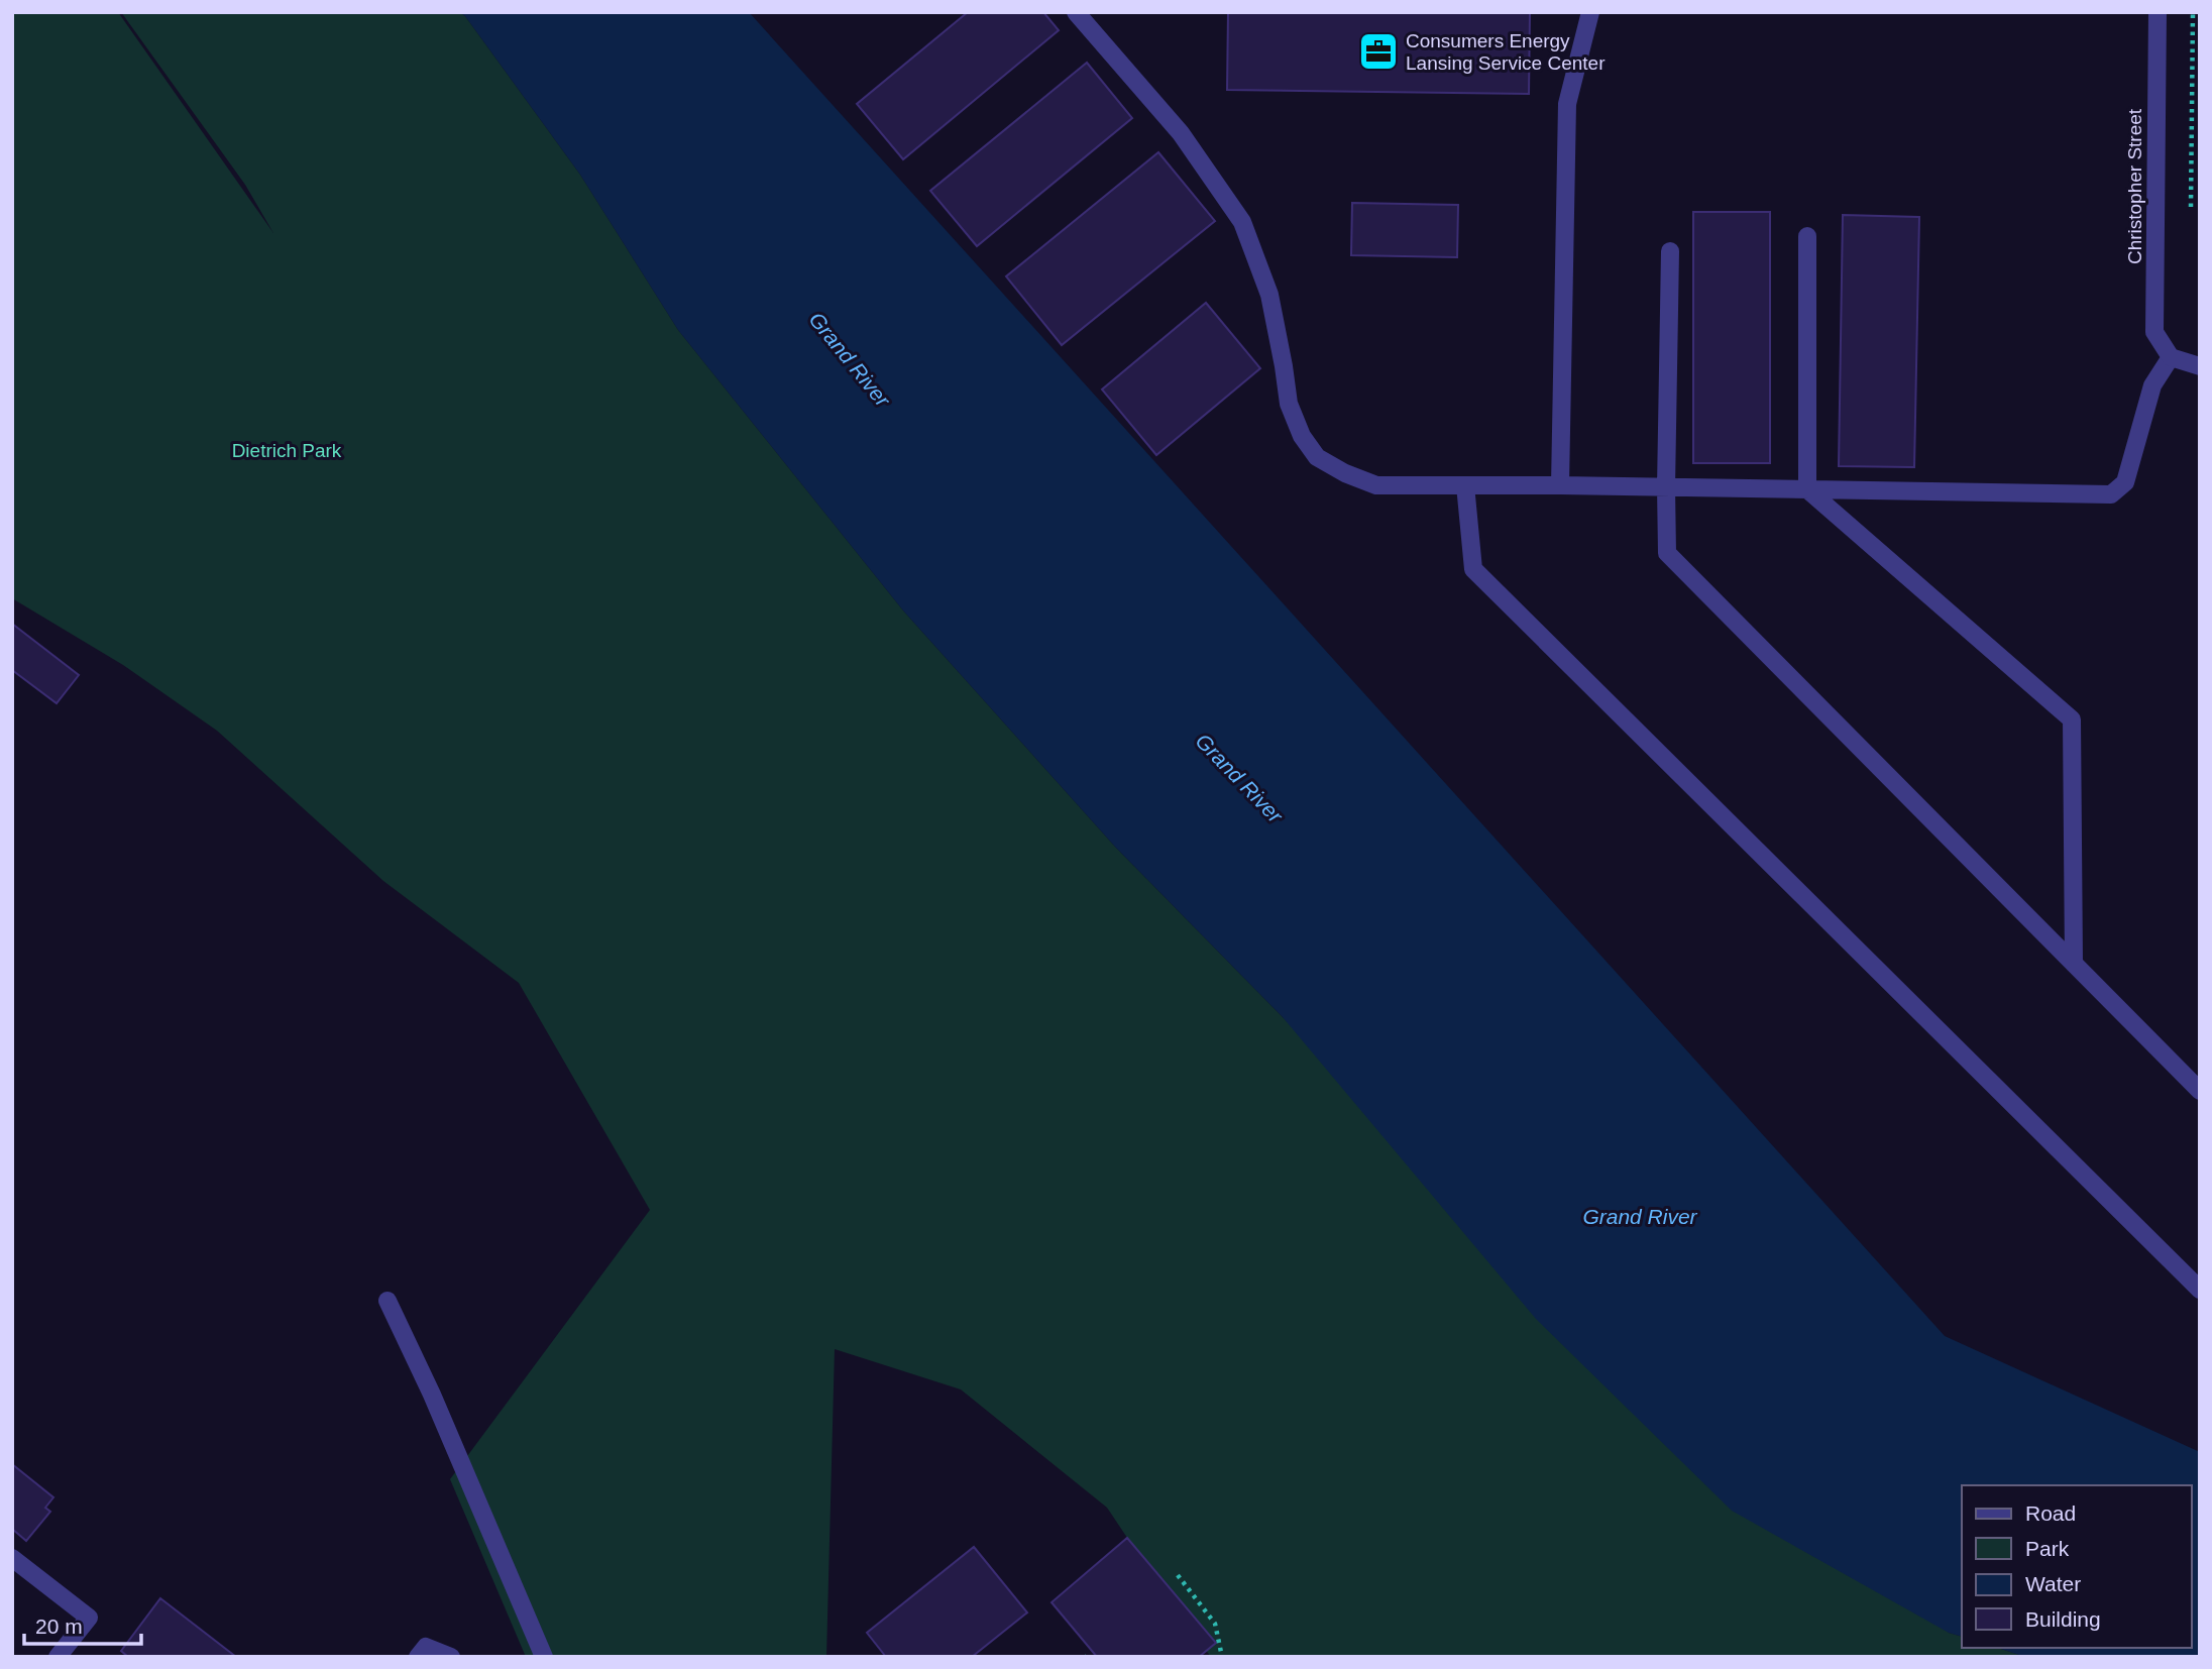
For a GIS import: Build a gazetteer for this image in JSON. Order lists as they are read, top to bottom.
{
  "streets": {
    "street": ["Christopher Street"]
  },
  "water": ["Grand River"],
  "parks": ["Dietrich Park"],
  "places": {
    "office": ["Consumers Energy Lansing Service Center"]
  },
  "legend": [
    "Road",
    "Park",
    "Water",
    "Building"
  ],
  "scale_bar": "20 m"
}
